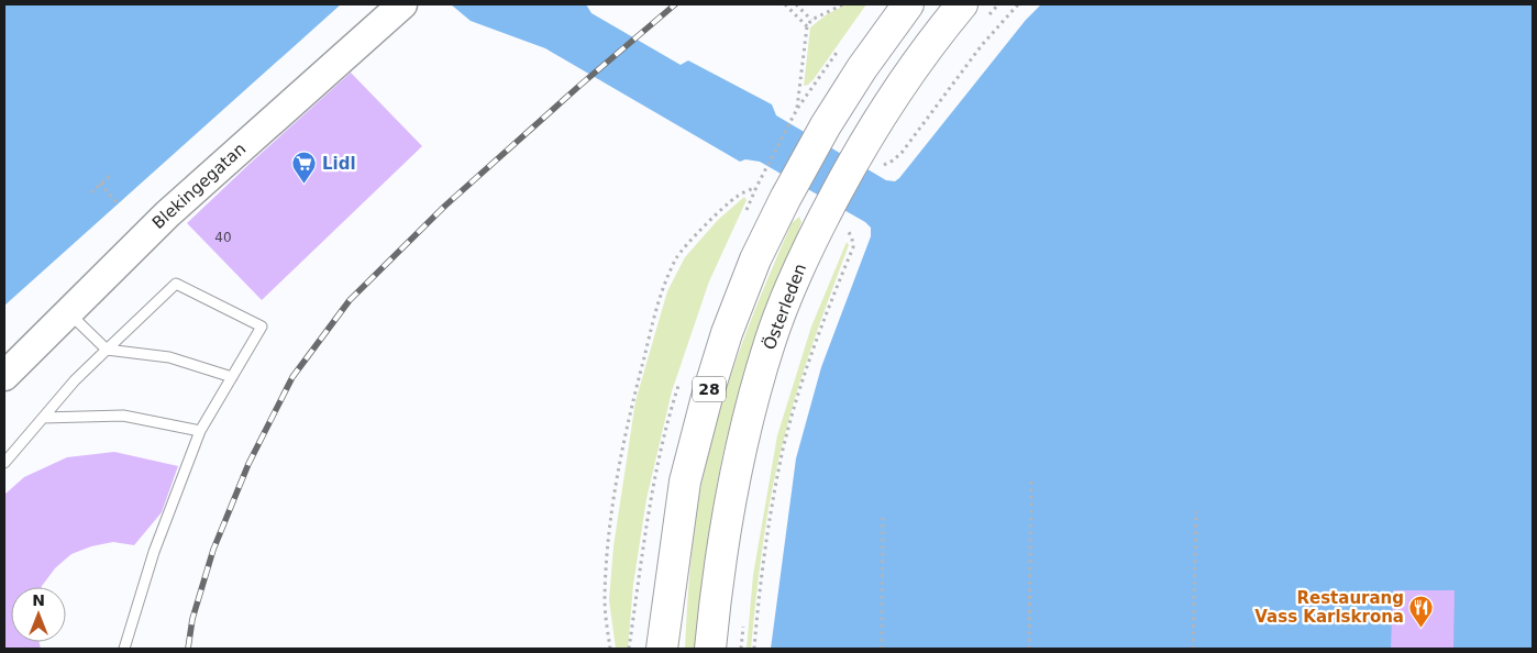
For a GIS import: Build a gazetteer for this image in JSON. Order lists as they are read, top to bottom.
{
  "streets": {
    "main road": ["Blekingegatan", "Österleden", "28"]
  },
  "places": {
    "supermarket": ["Lidl"],
    "restaurant": ["Restaurang Vass Karlskrona"]
  },
  "house_numbers": ["40"],
  "north": "top"
}
